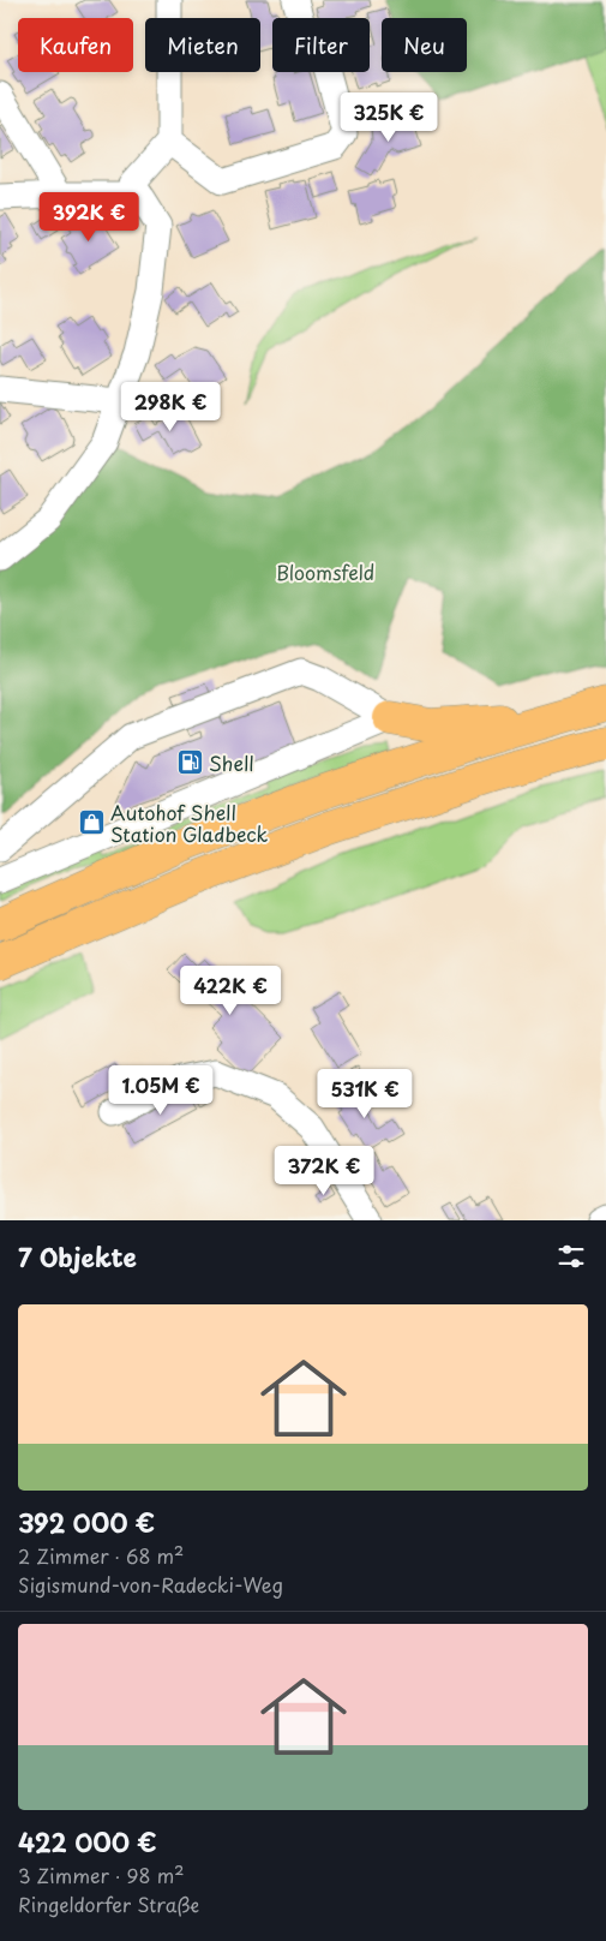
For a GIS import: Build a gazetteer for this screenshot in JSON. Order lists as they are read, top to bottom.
{
  "parks": ["Bloomsfeld"],
  "places": {
    "fuel station": ["Shell"],
    "shop": ["Autohof Shell Station Gladbeck"]
  },
  "page": {
    "chip": [
      "Kaufen",
      "Mieten",
      "Filter",
      "Neu"
    ],
    "price": [
      "325K €",
      "392K €",
      "298K €",
      "422K €",
      "1.05M €",
      "531K €",
      "372K €"
    ],
    "heading": "7 Objekte",
    "list": [
      {
        "name": "392 000 €",
        "note": "2 Zimmer · 68 m² · Sigismund-von-Radecki-Weg"
      },
      {
        "name": "422 000 €",
        "note": "3 Zimmer · 98 m² · Ringeldorfer Straße"
      }
    ]
  }
}
